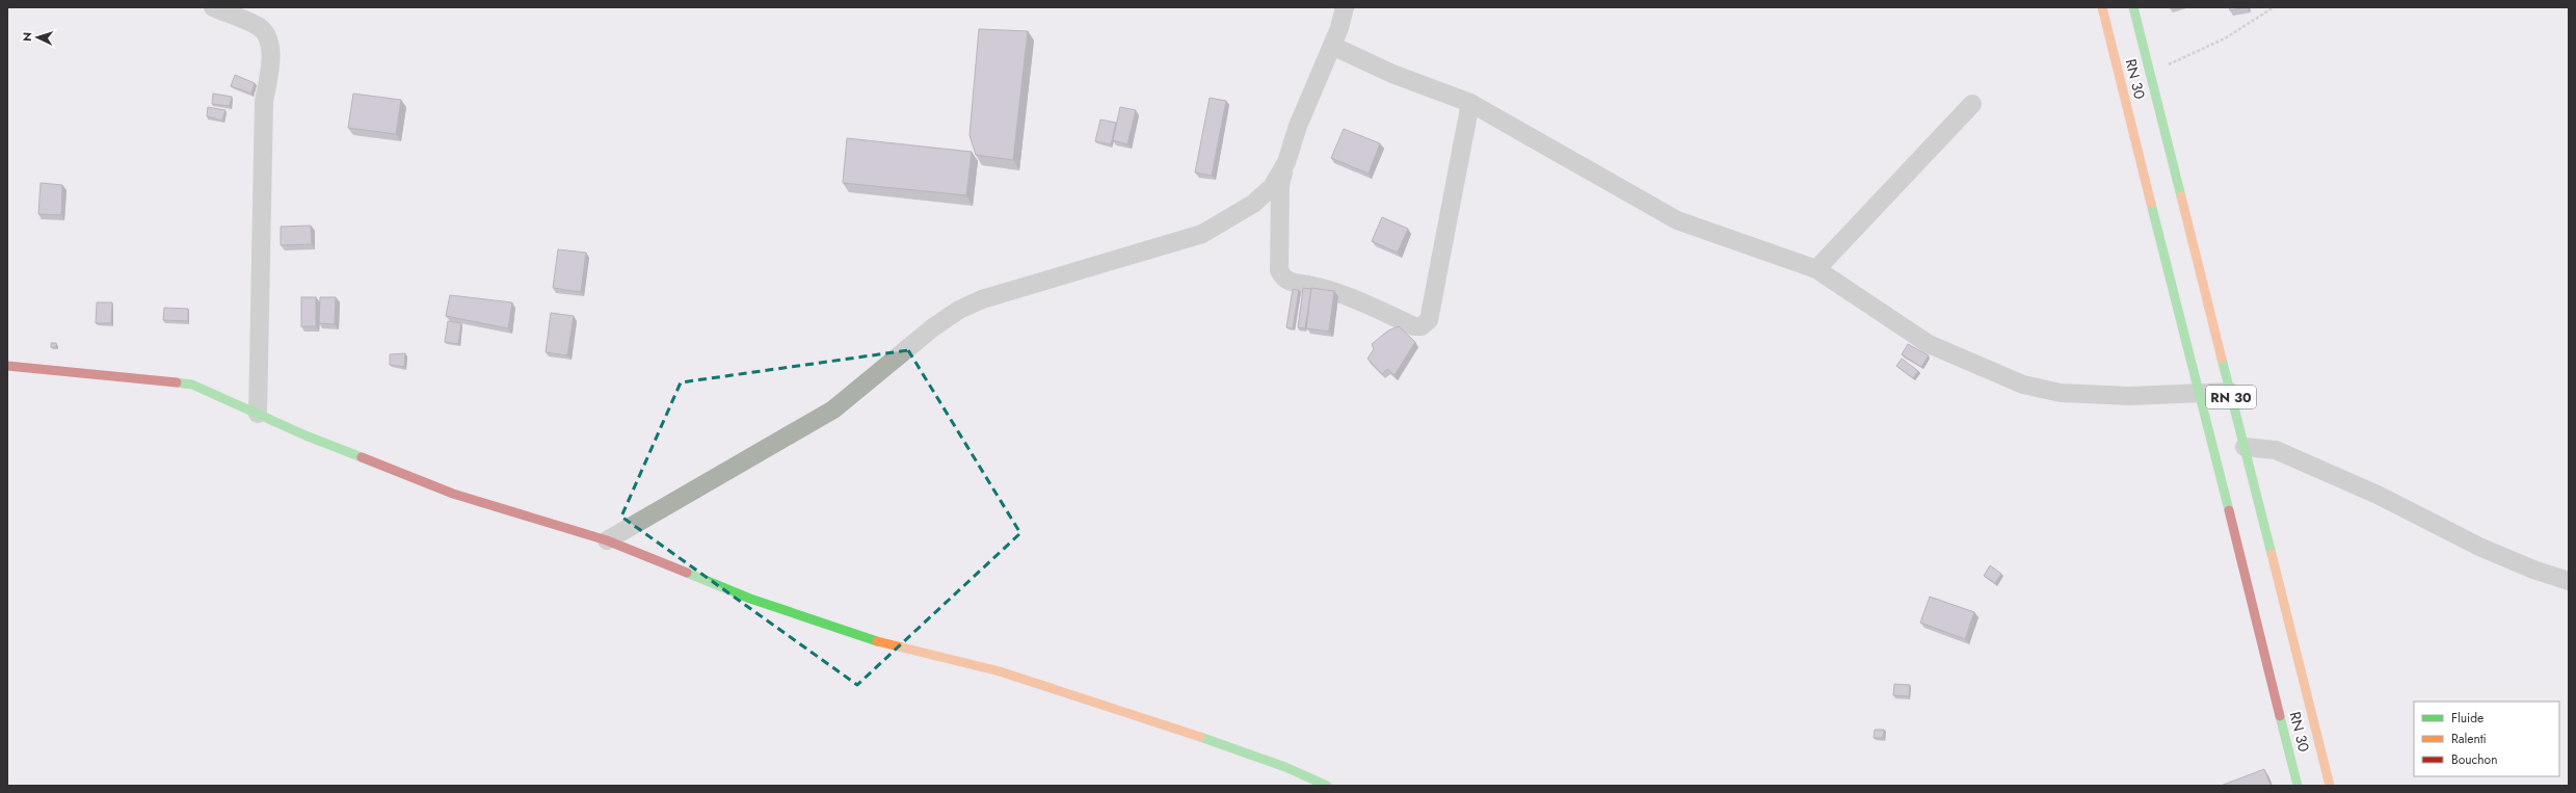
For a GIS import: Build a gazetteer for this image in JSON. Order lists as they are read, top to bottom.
{
  "streets": {
    "main road": ["RN 30"]
  },
  "legend": ["Fluide", "Ralenti", "Bouchon"],
  "north": "left"
}
